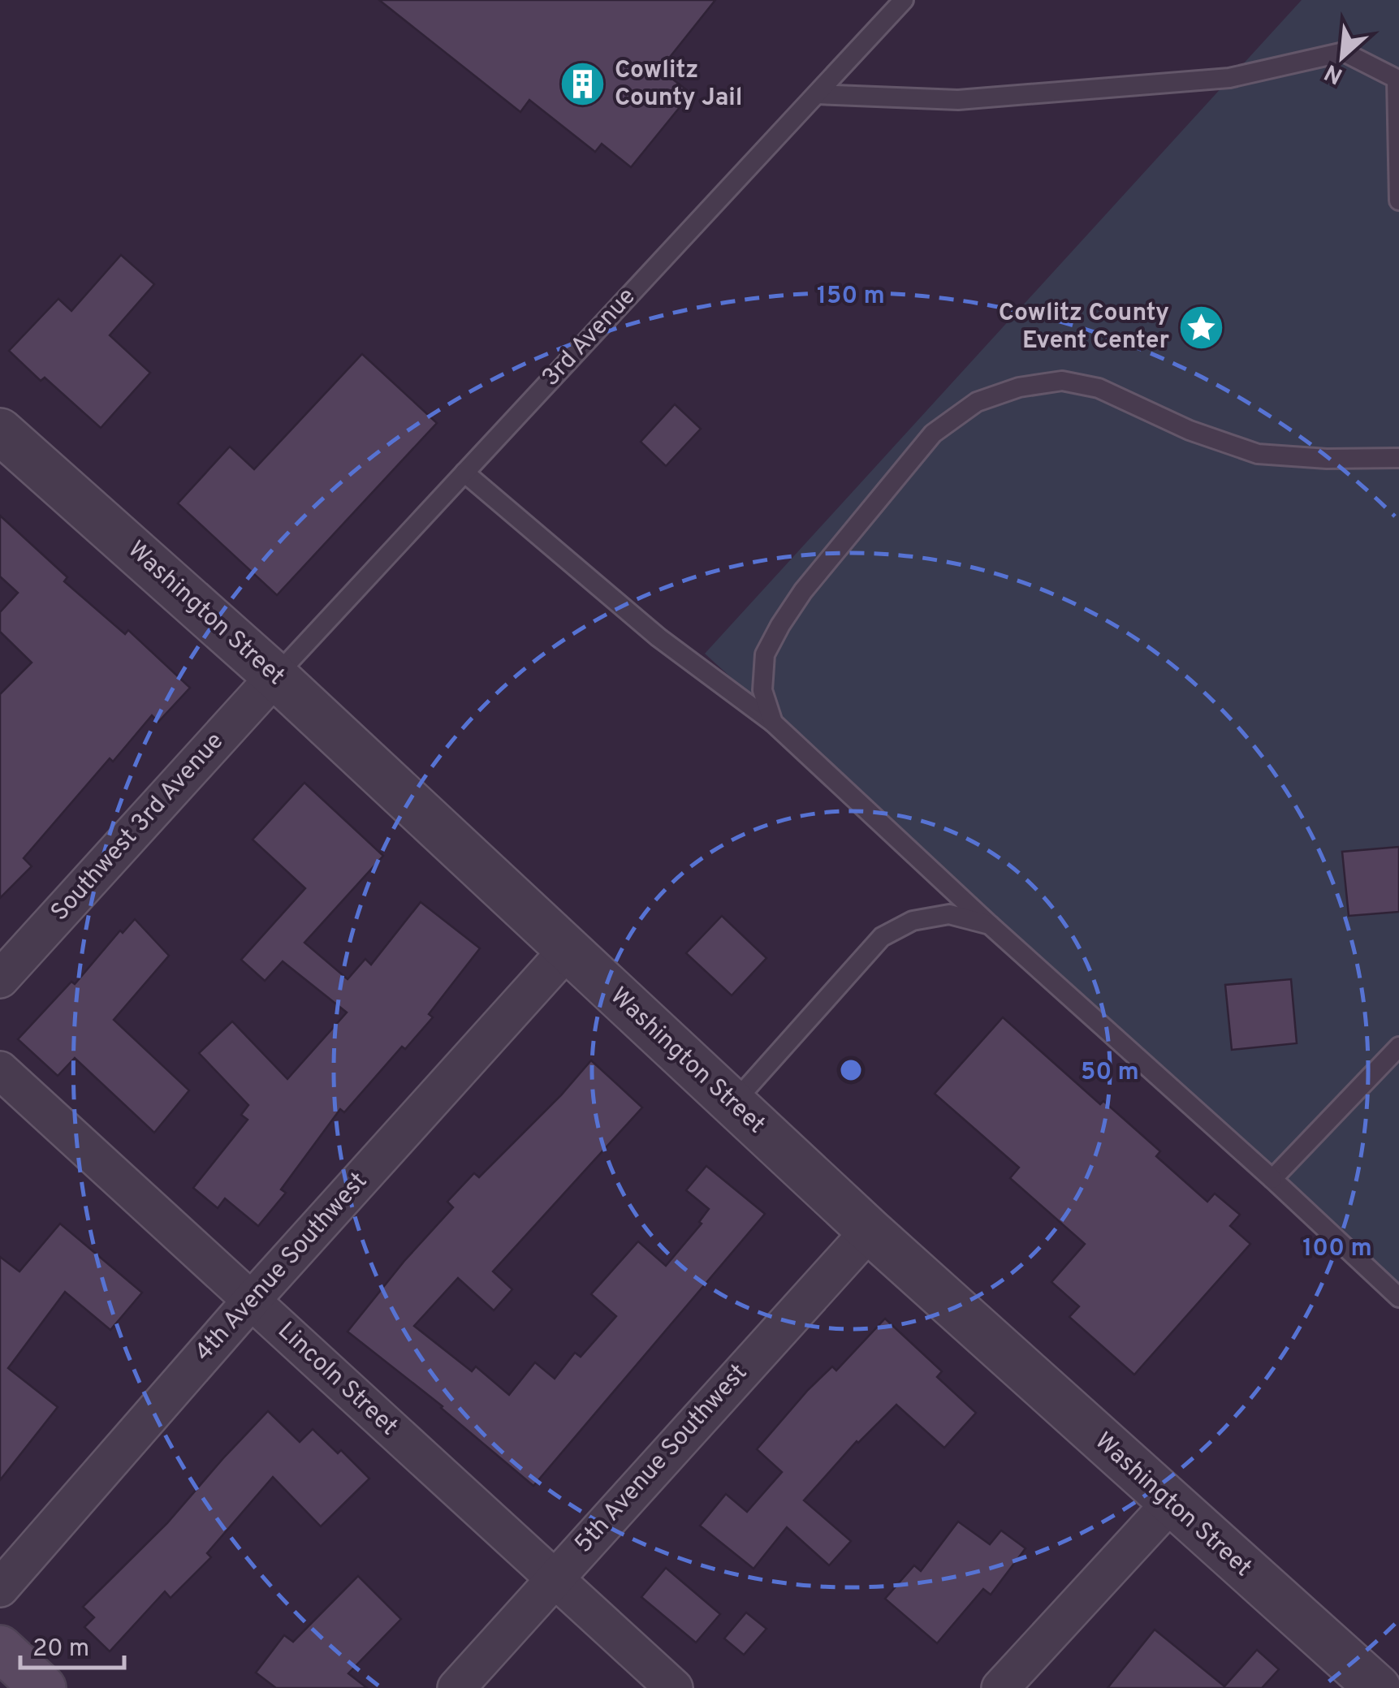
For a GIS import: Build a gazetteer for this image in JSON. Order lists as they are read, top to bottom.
{
  "streets": {
    "street": [
      "Washington Street",
      "Southwest 3rd Avenue",
      "4th Avenue Southwest",
      "Lincoln Street",
      "5th Avenue Southwest"
    ],
    "lane": ["3rd Avenue"]
  },
  "crossings": [
    ["3rd Avenue", "Washington Street"],
    ["3rd Avenue", "Southwest 3rd Avenue"],
    ["Washington Street", "Southwest 3rd Avenue"],
    ["Washington Street", "4th Avenue Southwest"],
    ["Washington Street", "5th Avenue Southwest"],
    ["4th Avenue Southwest", "Lincoln Street"],
    ["Lincoln Street", "5th Avenue Southwest"]
  ],
  "places": {
    "building": ["Cowlitz County Jail"],
    "place": ["Cowlitz County Event Center"]
  },
  "scale_bar": "20 m",
  "north": "bottom left",
  "rings": ["150 m", "50 m", "100 m"]
}
